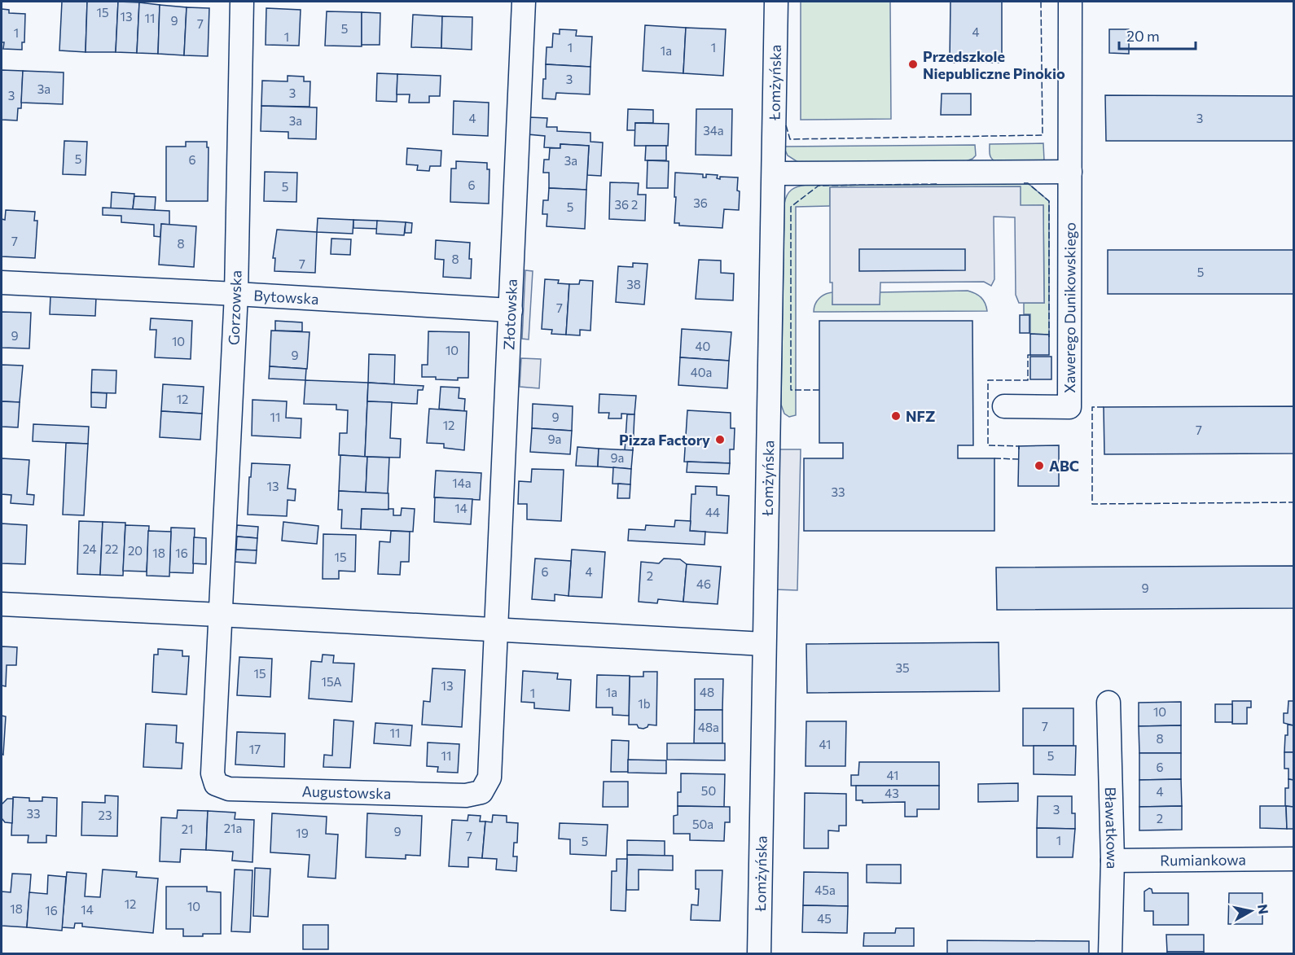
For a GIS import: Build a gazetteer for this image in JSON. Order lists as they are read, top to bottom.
{
  "streets": {
    "street": [
      "Łomżyńska",
      "Bytowska",
      "Xawerego Dunikowskiego",
      "Gorzowska",
      "Złotowska",
      "Augustowska",
      "Bławatkowa",
      "Rumiankowa"
    ]
  },
  "crossings": [
    ["Bytowska", "Gorzowska"],
    ["Bytowska", "Złotowska"],
    ["Gorzowska", "Augustowska"],
    ["Złotowska", "Augustowska"],
    ["Bławatkowa", "Rumiankowa"]
  ],
  "places": [
    "Przedszkole Niepubliczne Pinokio",
    "NFZ",
    "Pizza Factory",
    "ABC"
  ],
  "house_numbers": [
    "15",
    "13",
    "11",
    "9",
    "7",
    "5",
    "4",
    "1",
    "1",
    "1",
    "1",
    "1a",
    "3",
    "3a",
    "3",
    "3",
    "4",
    "3",
    "3a",
    "34a",
    "5",
    "6",
    "3a",
    "6",
    "5",
    "36",
    "36 2",
    "5",
    "7",
    "8",
    "8",
    "7",
    "5",
    "38",
    "7",
    "9",
    "10",
    "40",
    "10",
    "9",
    "40a",
    "12",
    "11",
    "9",
    "12",
    "7",
    "9a",
    "9a",
    "14a",
    "13",
    "33",
    "14",
    "44",
    "24",
    "22",
    "20",
    "18",
    "16",
    "15",
    "6",
    "4",
    "2",
    "46",
    "9",
    "35",
    "15",
    "15A",
    "13",
    "1a",
    "48",
    "1",
    "1b",
    "10",
    "7",
    "48a",
    "11",
    "8",
    "41",
    "17",
    "11",
    "5",
    "6",
    "41",
    "50",
    "4",
    "43",
    "3",
    "33",
    "23",
    "2",
    "50a",
    "21a",
    "21",
    "9",
    "19",
    "7",
    "1",
    "5",
    "45a",
    "12",
    "10",
    "18",
    "14",
    "16",
    "45"
  ],
  "scale_bar": "20 m",
  "north": "right"
}
